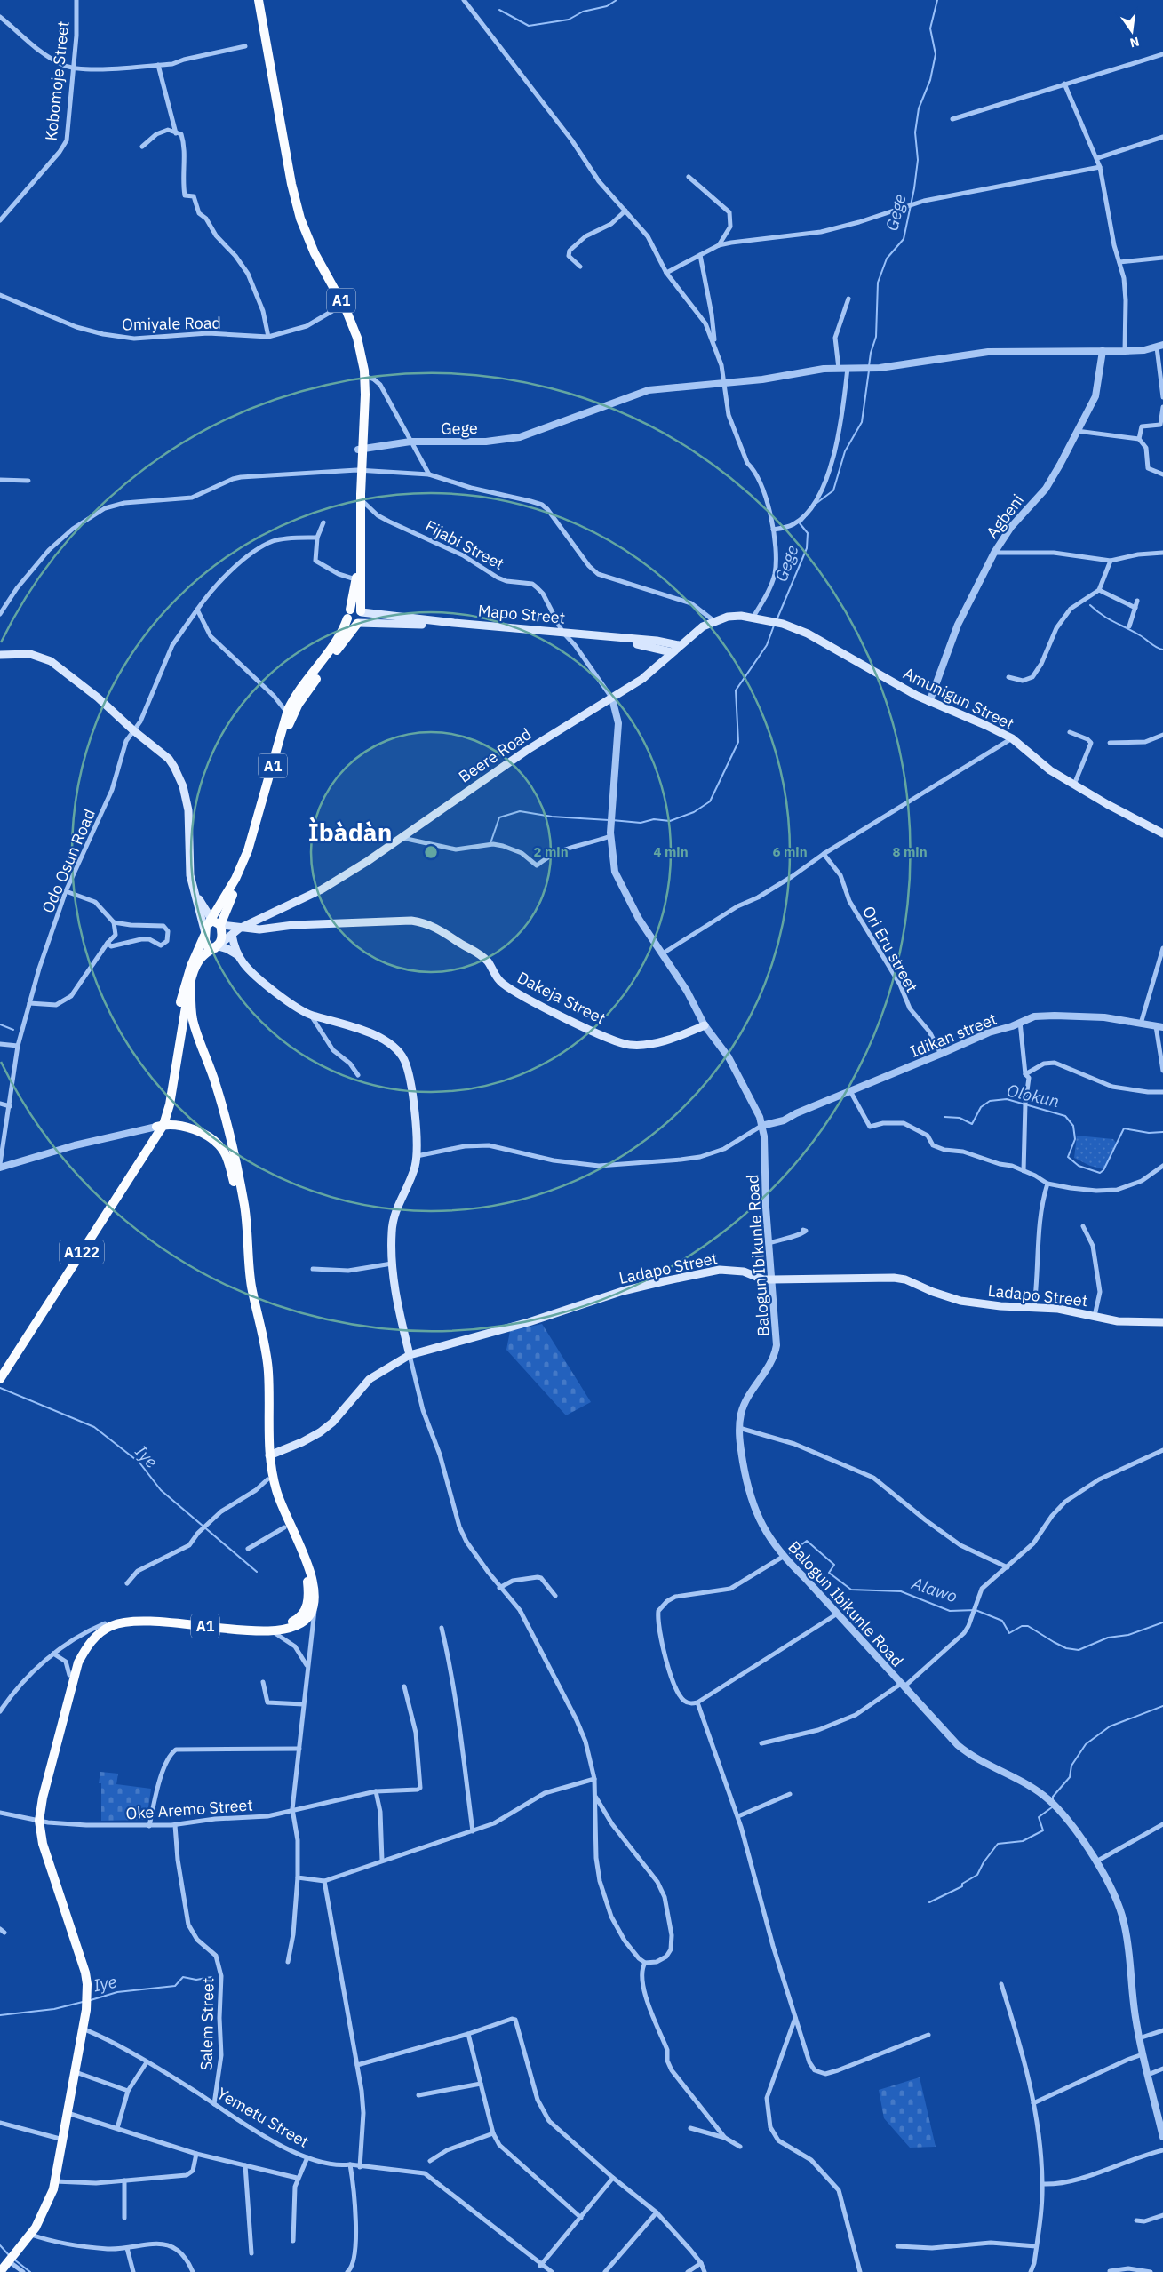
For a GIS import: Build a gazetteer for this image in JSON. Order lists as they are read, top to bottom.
{
  "streets": {
    "highway": ["A1", "A122"],
    "main road": [
      "Mapo Street",
      "Amunigun Street",
      "Beere Road",
      "Dakeja Street",
      "Ladapo Street"
    ],
    "street": [
      "Kobomoje Street",
      "Omiyale Road",
      "Gege",
      "Agbeni",
      "Fijabi Street",
      "Odo Osun Road",
      "Ori Eru street",
      "Idikan street",
      "Balogun Ibikunle Road",
      "Oke Aremo Street",
      "Salem Street",
      "Yemetu Street"
    ]
  },
  "crossings": [
    ["A1", "Omiyale Road"],
    ["A1", "Gege"],
    ["A1", "Fijabi Street"],
    ["A1", "Mapo Street"],
    ["A1", "A122"],
    ["A1", "Ladapo Street"],
    ["A1", "Oke Aremo Street"],
    ["A1", "Yemetu Street"],
    ["Gege", "Agbeni"],
    ["Agbeni", "Amunigun Street"],
    ["Fijabi Street", "Mapo Street"],
    ["Fijabi Street", "Beere Road"],
    ["Fijabi Street", "Balogun Ibikunle Road"],
    ["Mapo Street", "Beere Road"],
    ["Amunigun Street", "Beere Road"],
    ["Beere Road", "Dakeja Street"],
    ["Beere Road", "Balogun Ibikunle Road"],
    ["Ori Eru street", "Idikan street"],
    ["Dakeja Street", "Balogun Ibikunle Road"],
    ["Idikan street", "Balogun Ibikunle Road"],
    ["Balogun Ibikunle Road", "Ladapo Street"],
    ["Oke Aremo Street", "Salem Street"],
    ["Salem Street", "Yemetu Street"]
  ],
  "districts": ["Ìbàdàn"],
  "water": [
    "Gege",
    "Olokun",
    "Iye",
    "Alawo"
  ],
  "north": "bottom",
  "rings": [
    "2 min",
    "4 min",
    "6 min",
    "8 min"
  ]
}
